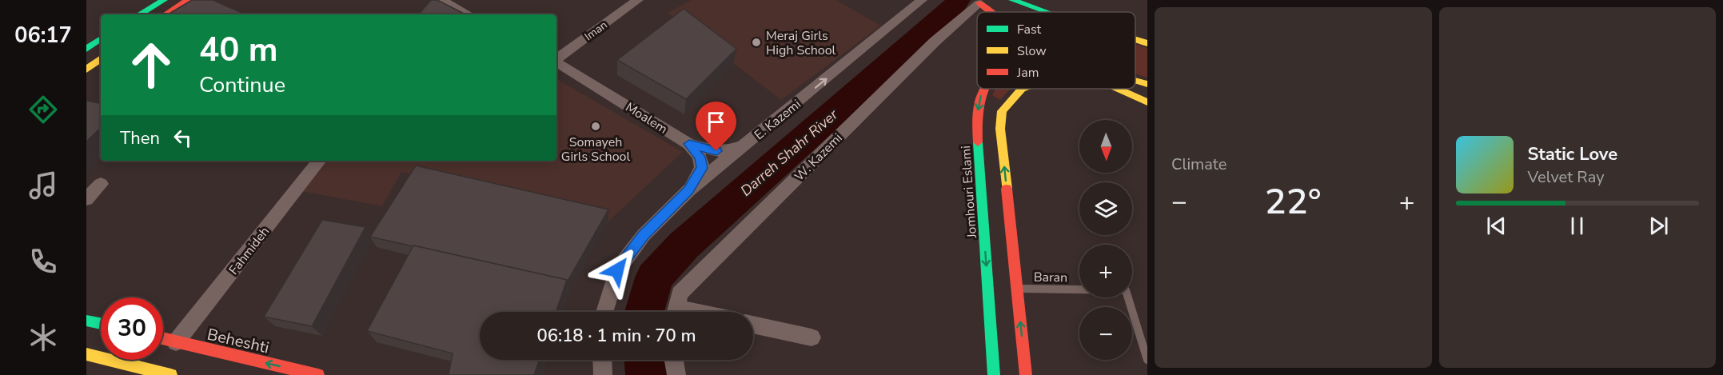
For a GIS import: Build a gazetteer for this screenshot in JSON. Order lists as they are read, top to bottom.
{
  "streets": {
    "main road": ["Jomhouri Eslami", "Beheshti"],
    "street": [
      "Iman",
      "Moalem",
      "E. Kazemi",
      "W. Kazemi",
      "Fahmideh"
    ],
    "lane": ["Baran"]
  },
  "crossings": [
    ["Moalem", "E. Kazemi"],
    ["Fahmideh", "Beheshti"]
  ],
  "one_way": ["E. Kazemi", "Beheshti"],
  "water": ["Darreh Shahr River"],
  "places": ["Meraj Girls High School", "Somayeh Girls School"],
  "legend": ["Fast", "Slow", "Jam"],
  "north": "bottom",
  "page": {
    "tabs": "06:17",
    "tile": "Climate",
    "turn": ["40 m", "Continue"],
    "then": "Then",
    "map_buttons": ["+", "−"],
    "song": ["Static Love", "Velvet Ray"],
    "heat": ["−", "22°", "+"],
    "limit": "30",
    "trip": "06:18 · 1 min · 70 m"
  }
}
